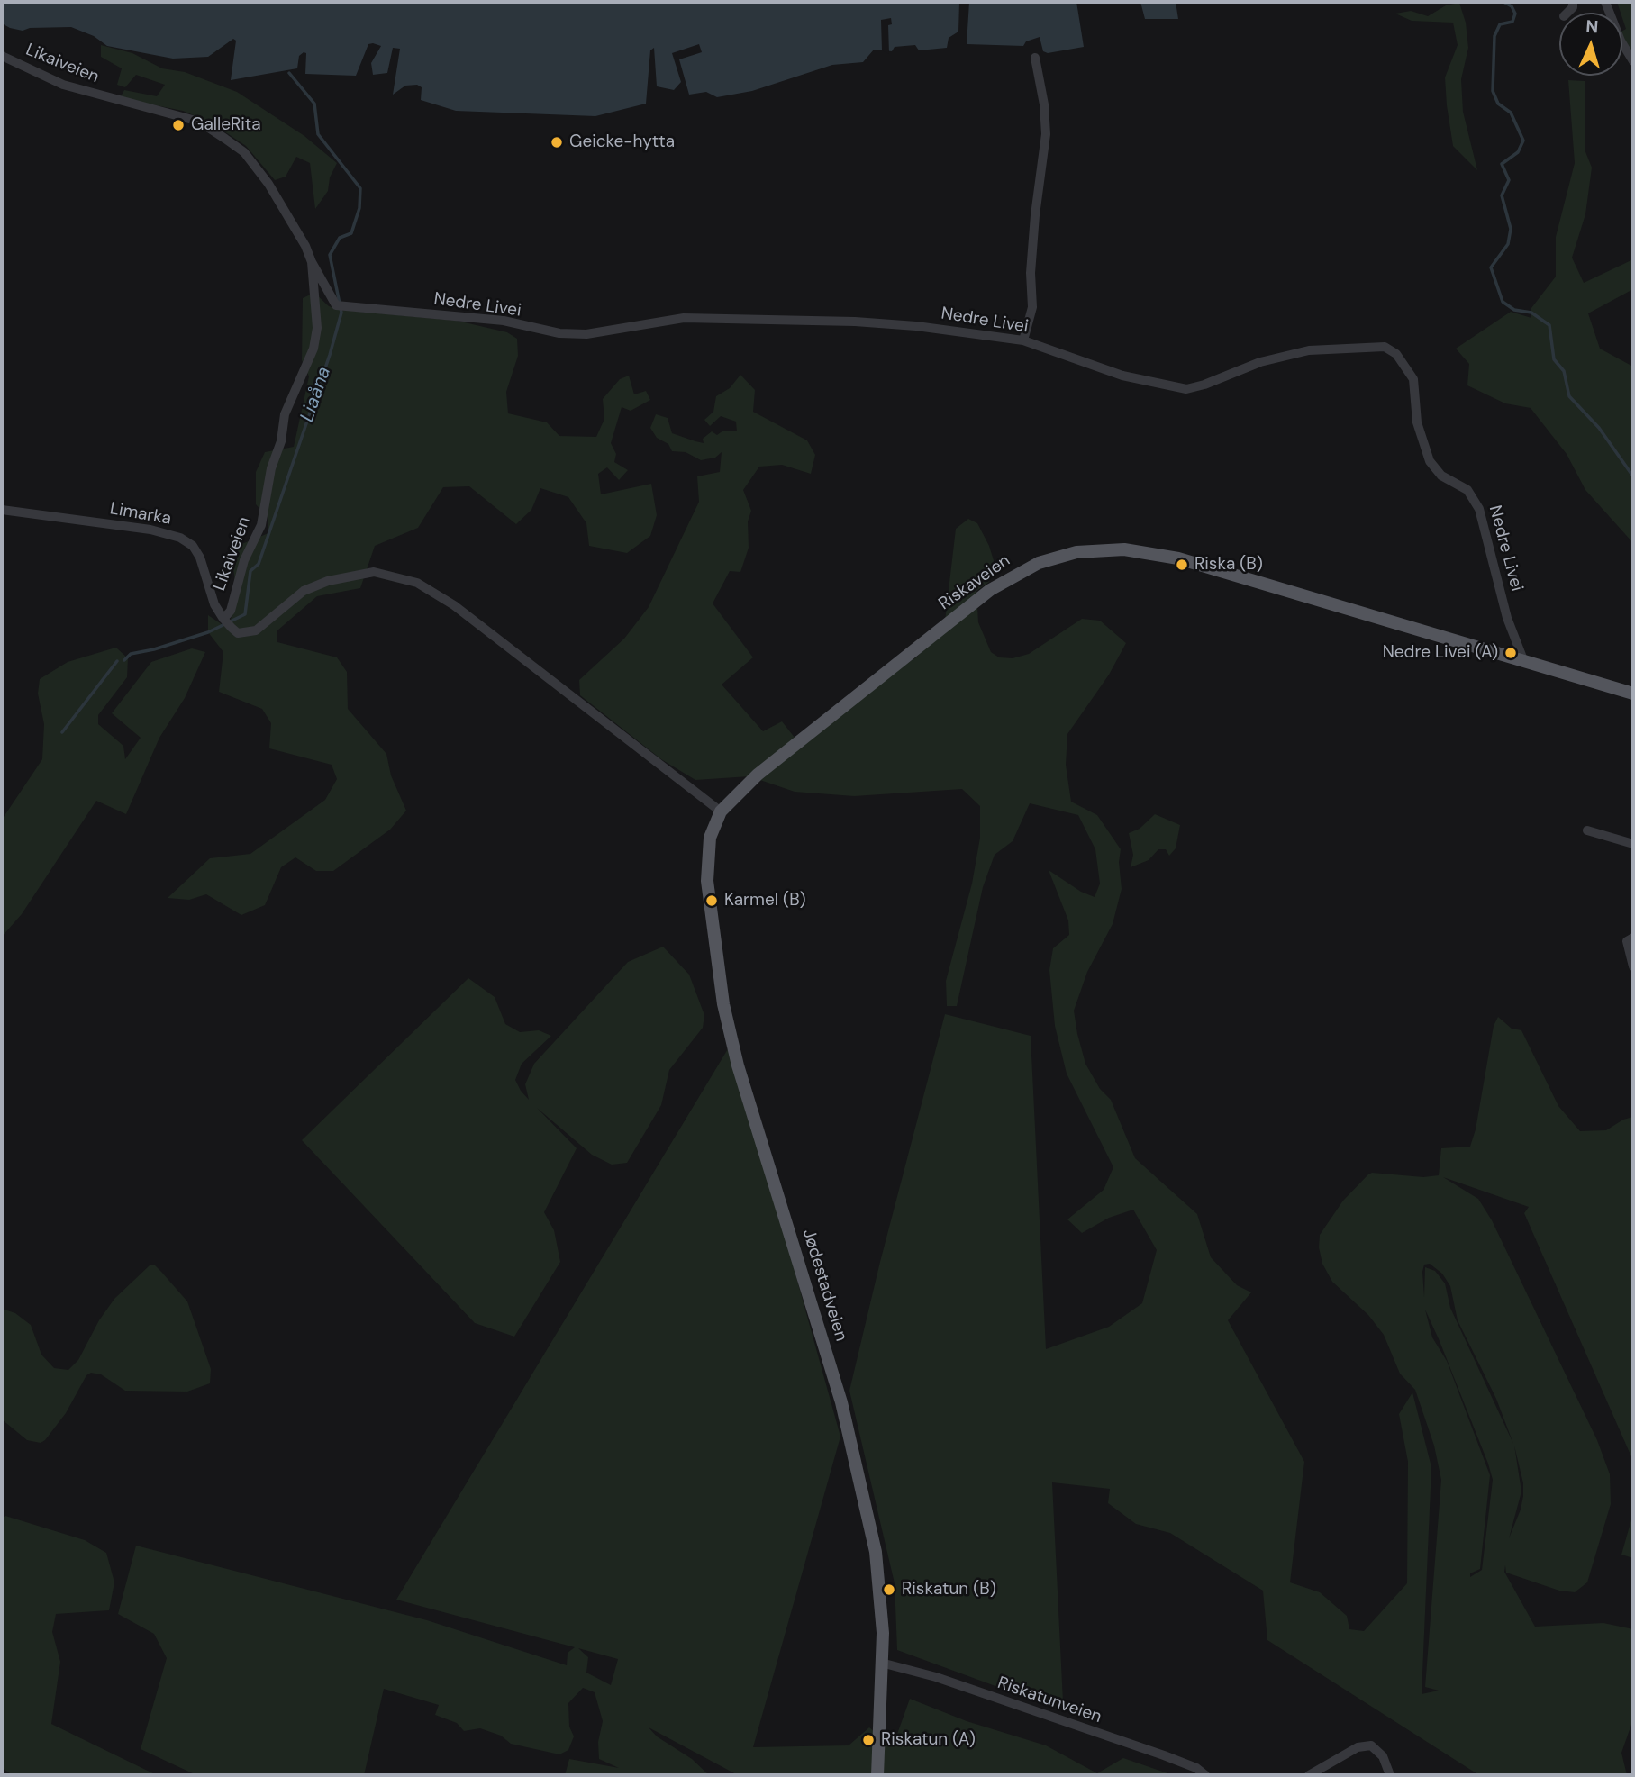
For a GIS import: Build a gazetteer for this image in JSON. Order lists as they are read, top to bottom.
{
  "streets": {
    "main road": ["Riskaveien", "Jødestadveien"],
    "street": [
      "Likaiveien",
      "Nedre Livei",
      "Limarka",
      "Riskatunveien"
    ]
  },
  "crossings": [
    ["Likaiveien", "Nedre Livei"],
    ["Likaiveien", "Limarka"],
    ["Likaiveien", "Riskaveien"],
    ["Likaiveien", "Jødestadveien"],
    ["Nedre Livei", "Riskaveien"],
    ["Riskaveien", "Jødestadveien"],
    ["Jødestadveien", "Riskatunveien"]
  ],
  "water": ["Liaåna"],
  "places": [
    "GalleRita",
    "Geicke-hytta",
    "Riska (B)",
    "Nedre Livei (A)",
    "Karmel (B)",
    "Riskatun (B)",
    "Riskatun (A)"
  ],
  "north": "top"
}
